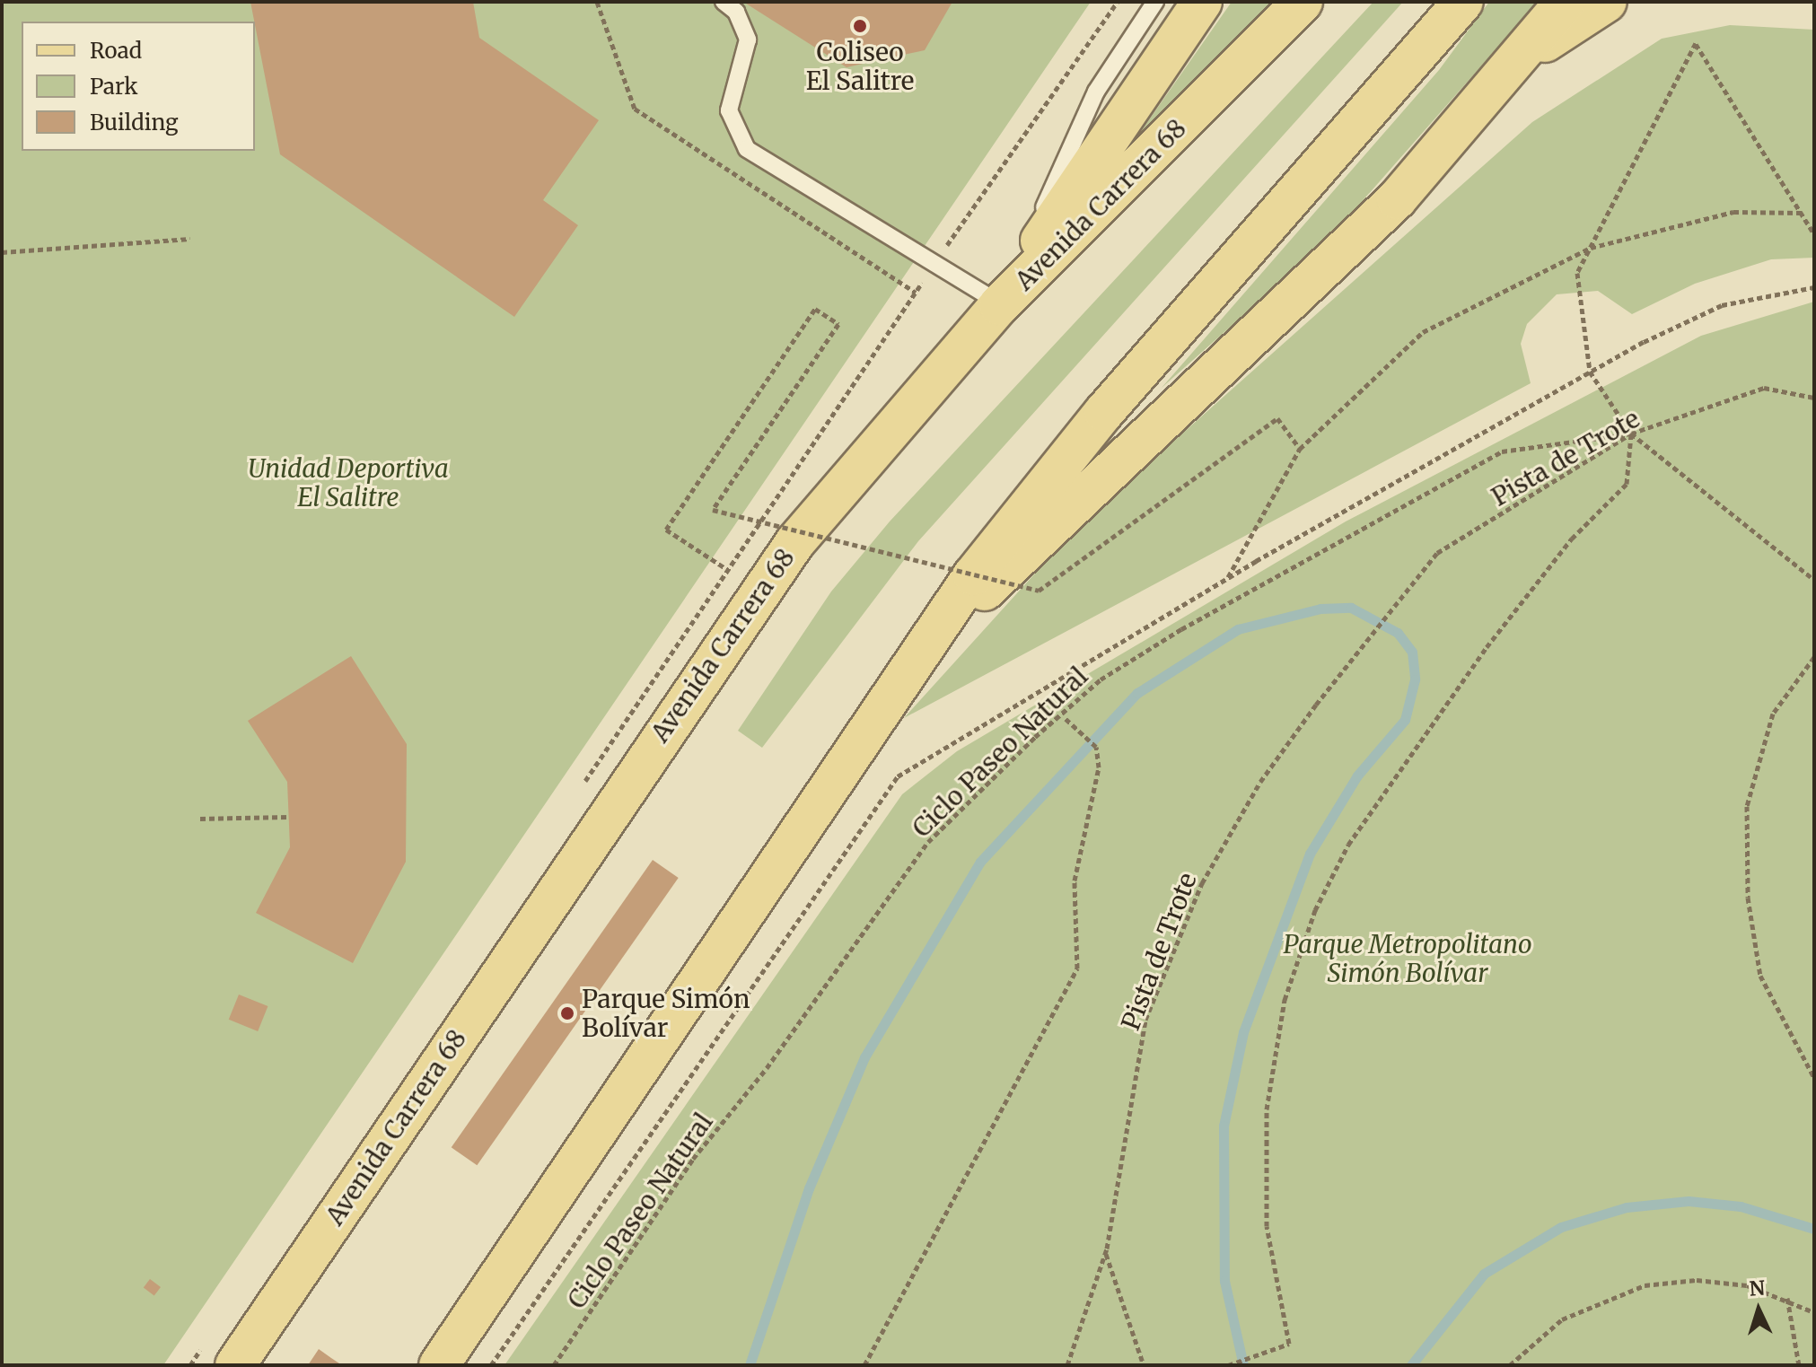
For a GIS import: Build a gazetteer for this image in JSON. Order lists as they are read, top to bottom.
{
  "streets": {
    "main road": ["Avenida Carrera 68"],
    "path": ["Pista de Trote", "Ciclo Paseo Natural"]
  },
  "crossings": [
    ["Pista de Trote", "Ciclo Paseo Natural"]
  ],
  "parks": ["Unidad Deportiva El Salitre", "Parque Metropolitano Simón Bolívar"],
  "places": ["Coliseo El Salitre", "Parque Simón Bolívar"],
  "legend": ["Road", "Park", "Building"],
  "north": "top"
}
